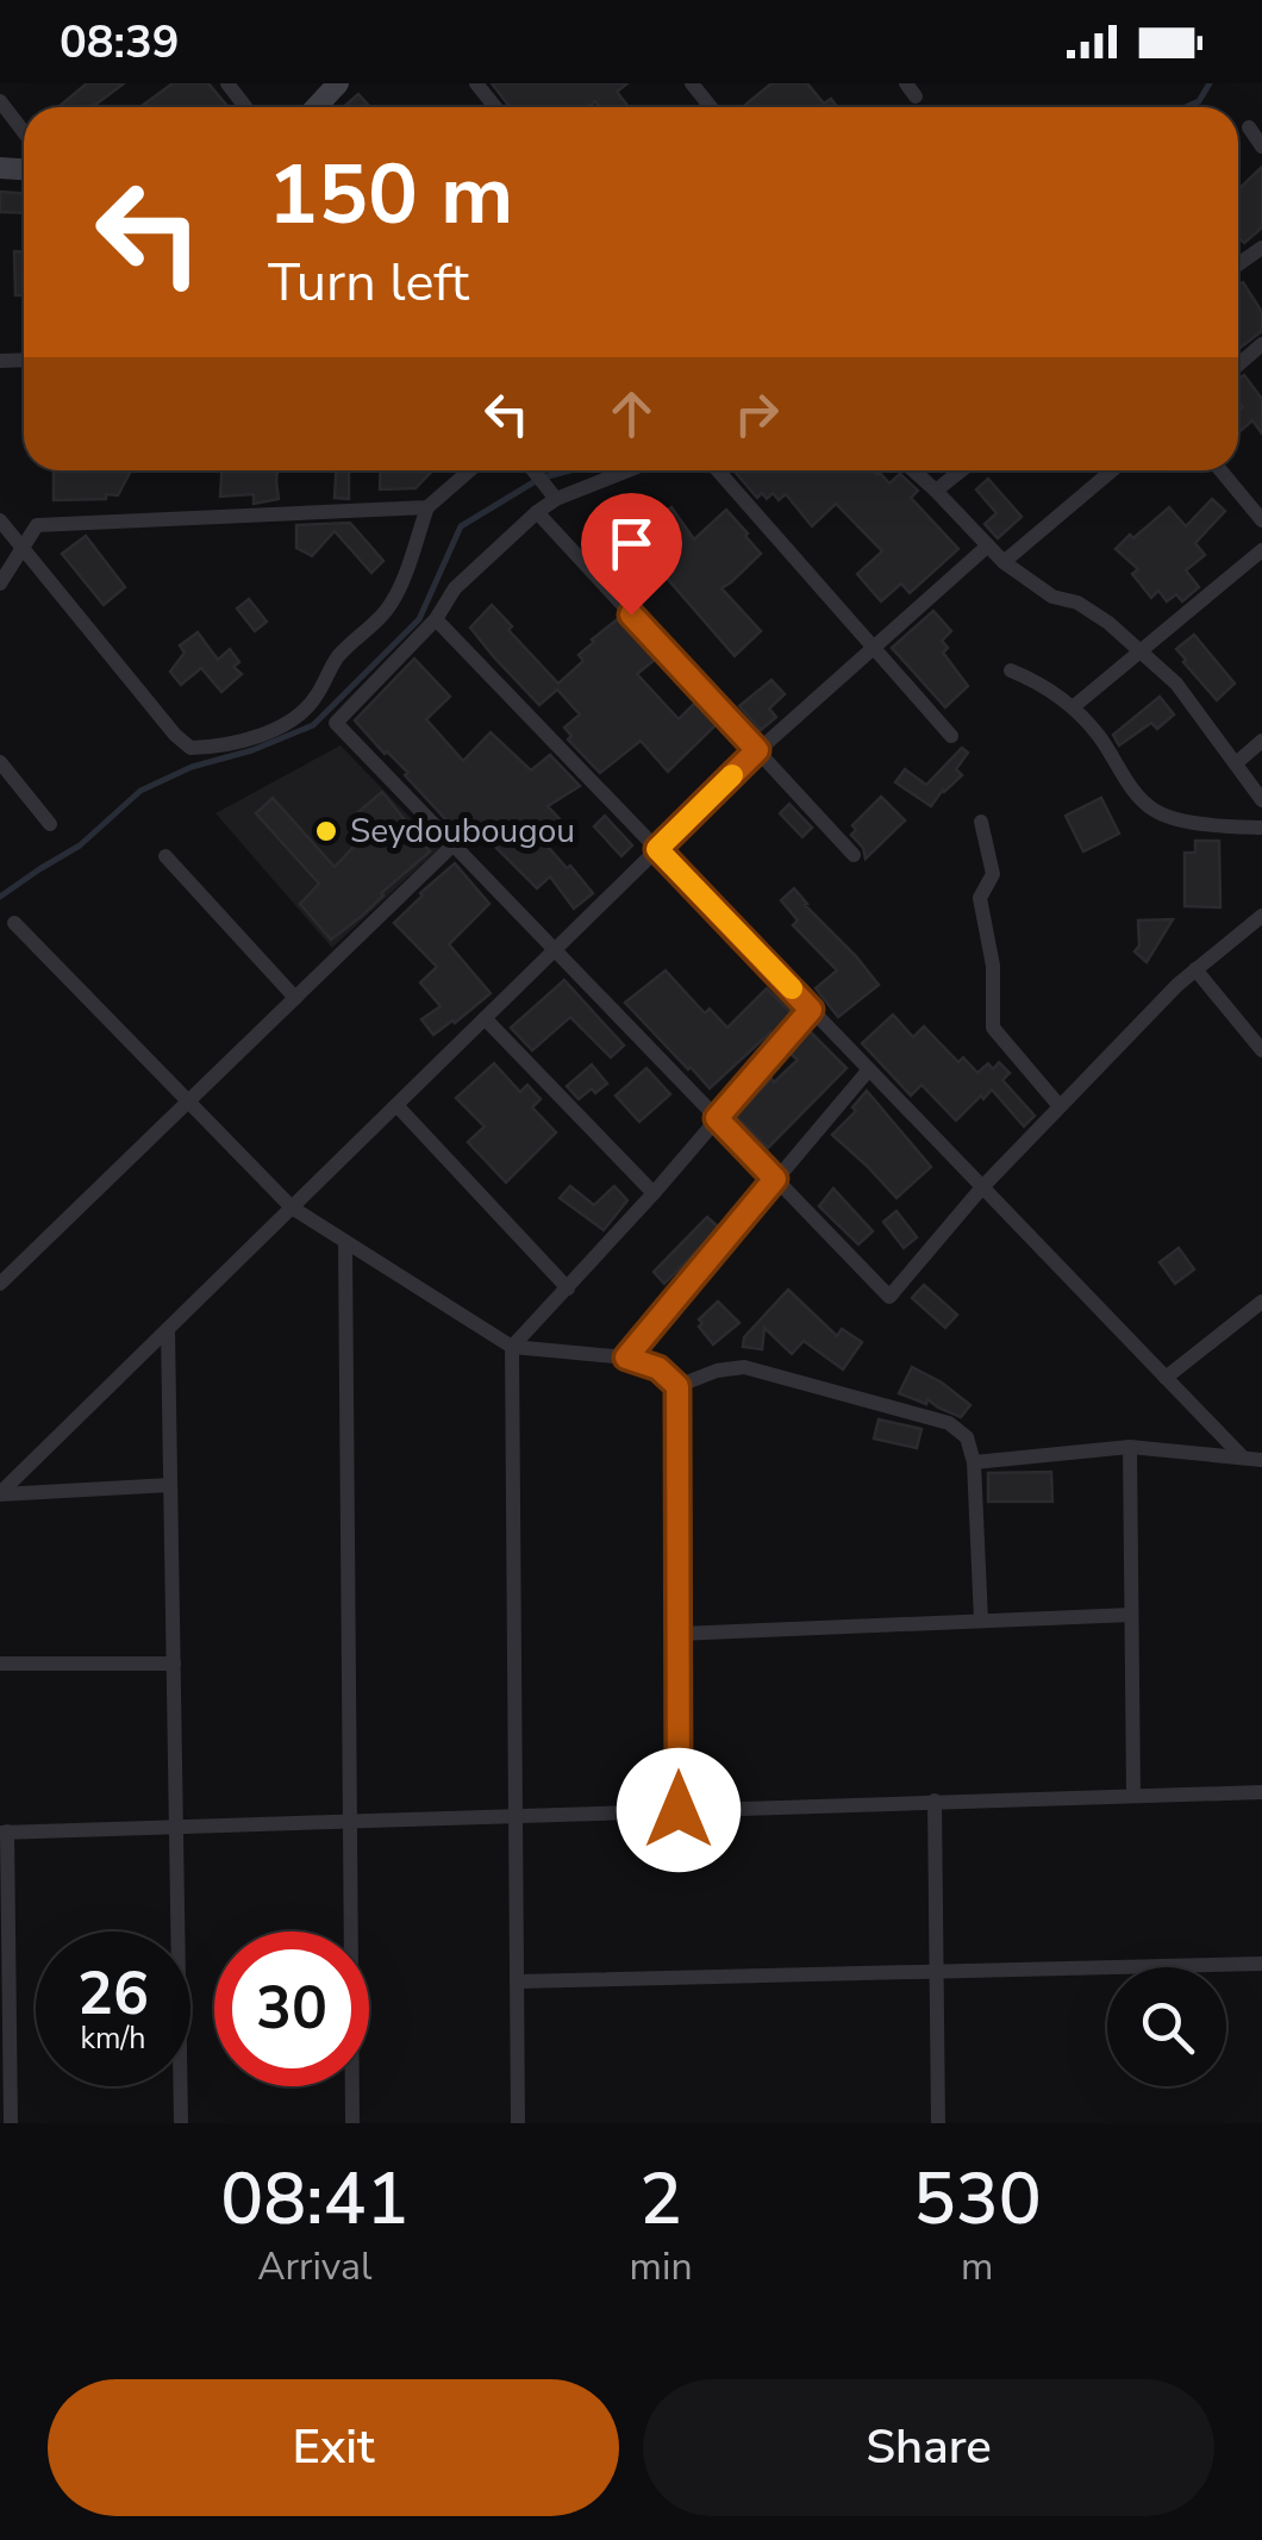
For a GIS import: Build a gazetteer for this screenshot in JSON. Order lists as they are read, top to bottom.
{
  "places": ["Seydoubougou"],
  "page": {
    "status": "08:39",
    "turn": ["150 m", "Turn left"],
    "speed": "26 km/h",
    "limit": "30",
    "eta": [
      "08:41",
      "Arrival",
      "2",
      "min",
      "530",
      "m"
    ],
    "buttons": ["Exit", "Share"]
  }
}
